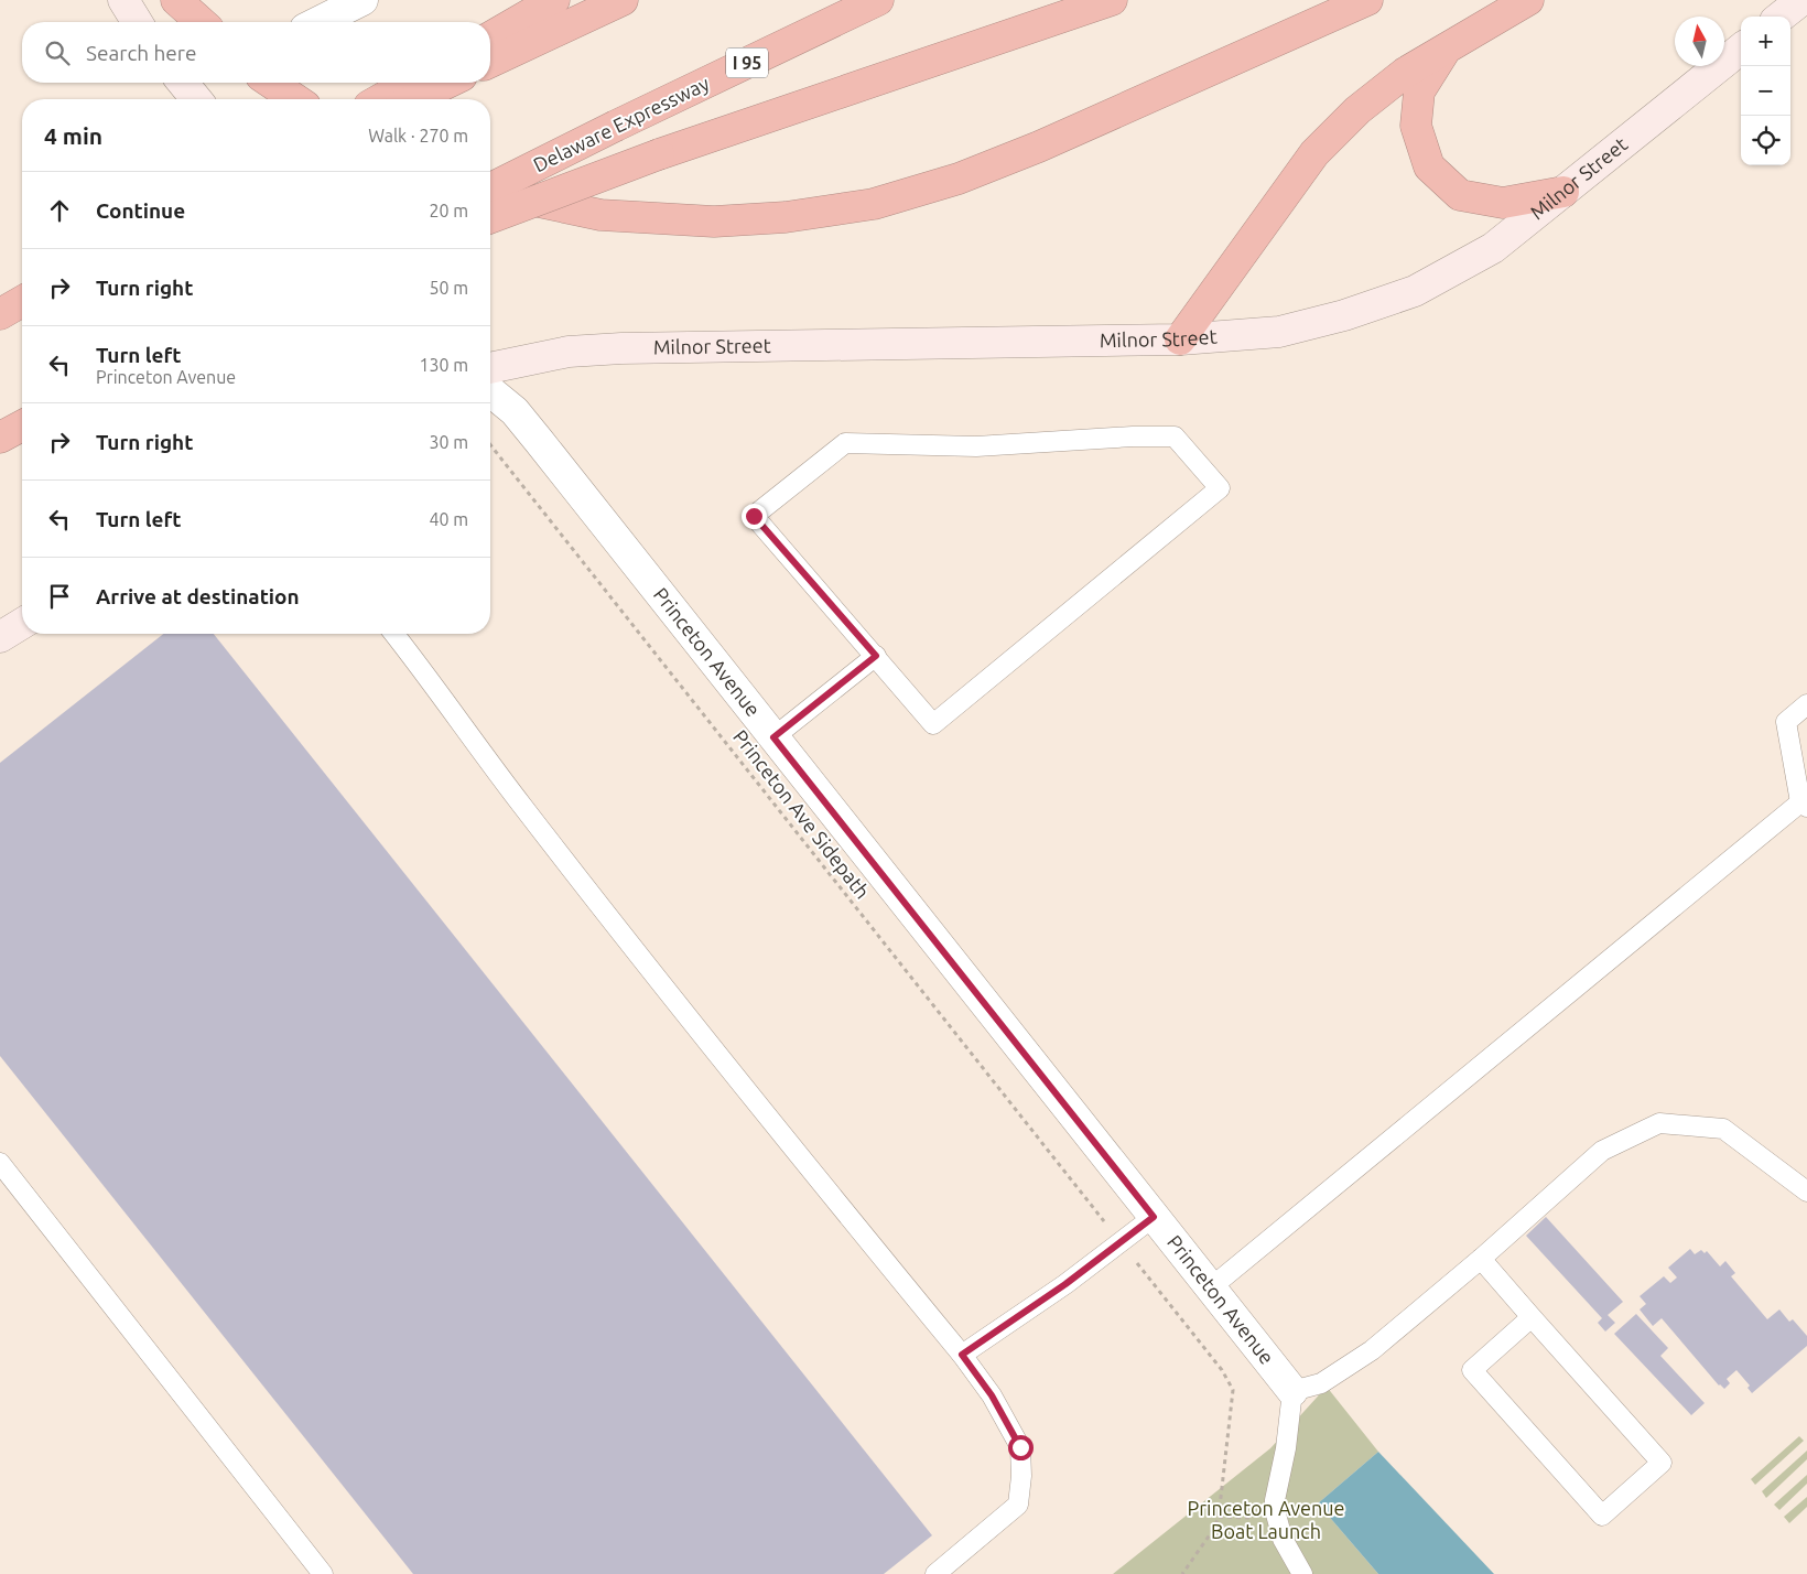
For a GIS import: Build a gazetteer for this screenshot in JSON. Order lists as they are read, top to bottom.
{
  "streets": {
    "highway": ["I 95", "Delaware Expressway"],
    "main road": ["Milnor Street"],
    "street": ["Princeton Avenue"],
    "path": ["Princeton Ave Sidepath"]
  },
  "parks": ["Princeton Avenue Boat Launch"],
  "north": "top",
  "page": {
    "map_buttons": ["+", "−"],
    "search": "Search here",
    "heading": ["4 min", "Walk · 270 m"],
    "list": [
      ["Continue", "20 m"],
      ["Turn right", "50 m"],
      ["Turn left", "Princeton Avenue", "130 m"],
      ["Turn right", "30 m"],
      ["Turn left", "40 m"],
      "Arrive at destination"
    ]
  }
}
